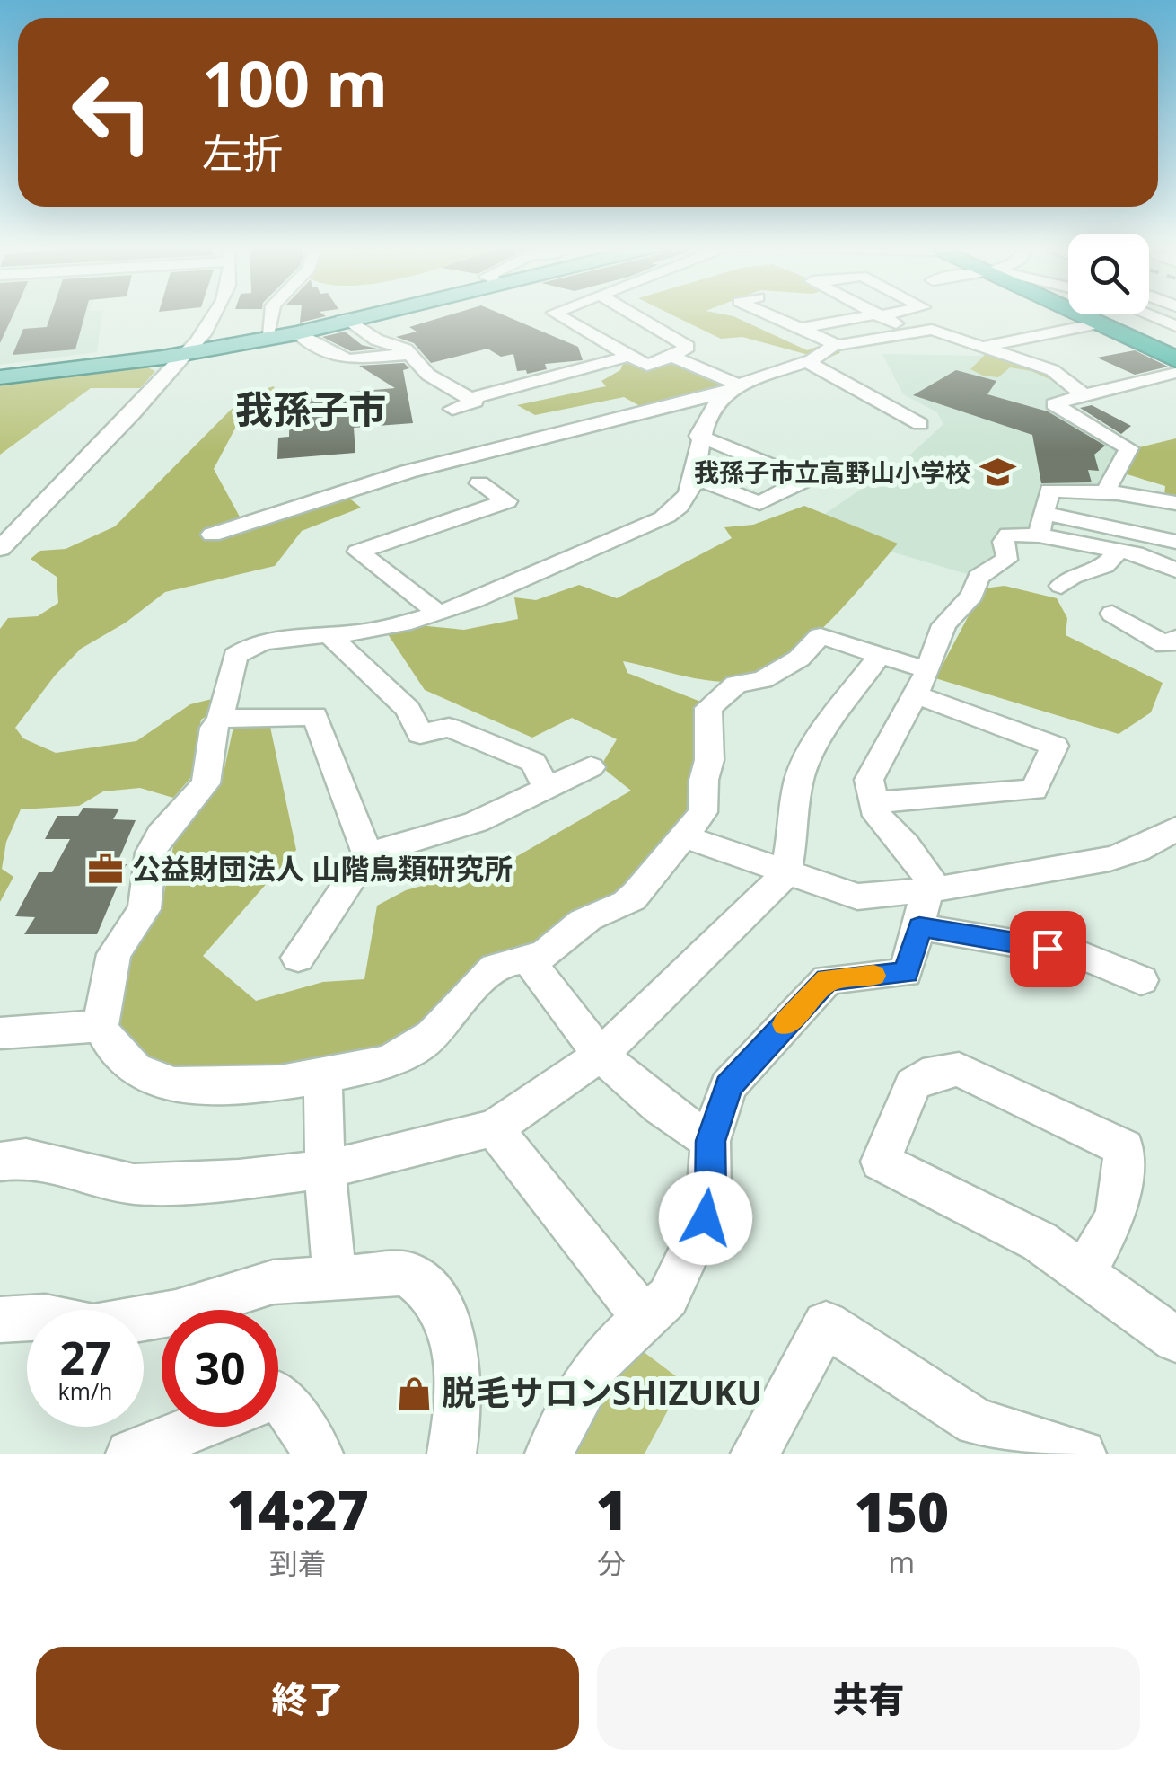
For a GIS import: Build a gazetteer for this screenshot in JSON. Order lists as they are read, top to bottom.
{
  "districts": ["我孫子市"],
  "places": {
    "school or university": ["我孫子市立高野山小学校"],
    "office": ["公益財団法人 山階鳥類研究所"],
    "shop": ["脱毛サロンSHIZUKU"]
  },
  "page": {
    "turn": ["100 m", "左折"],
    "speed": "27 km/h",
    "limit": "30",
    "eta": [
      "14:27",
      "到着",
      "1",
      "分",
      "150",
      "m"
    ],
    "buttons": ["終了", "共有"]
  }
}
